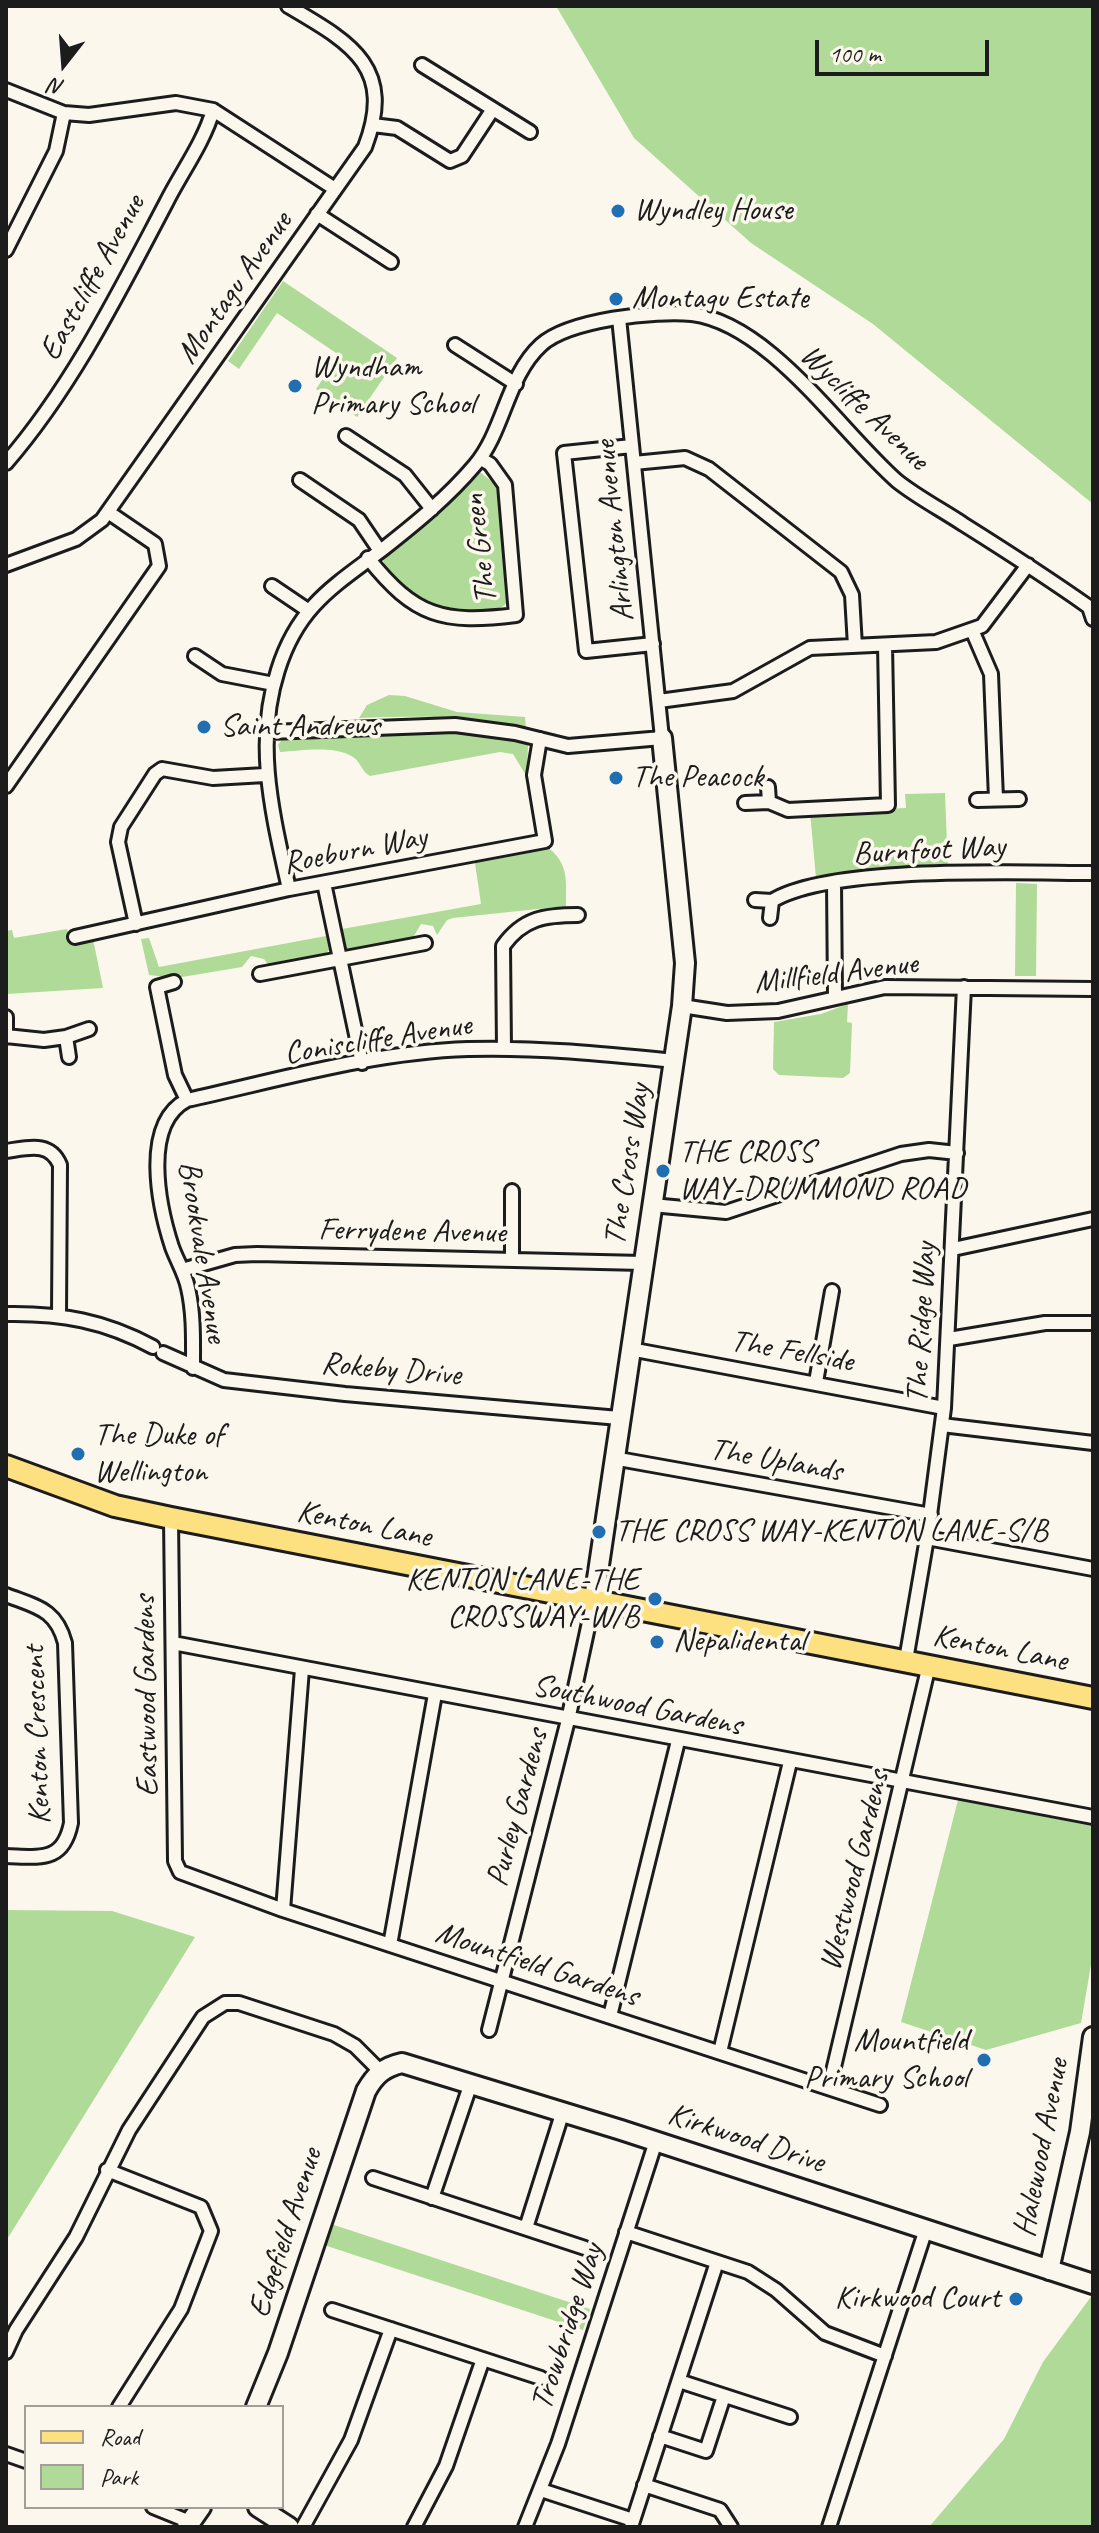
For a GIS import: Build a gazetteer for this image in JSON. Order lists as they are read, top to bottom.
{
  "streets": {
    "main road": ["Kenton Lane"],
    "street": [
      "Eastcliffe Avenue",
      "Montagu Avenue",
      "Wycliffe Avenue",
      "Arlington Avenue",
      "The Green",
      "Roeburn Way",
      "Burnfoot Way",
      "Millfield Avenue",
      "Coniscliffe Avenue",
      "The Cross Way",
      "Ferrydene Avenue",
      "Brookvale Avenue",
      "The Ridge Way",
      "The Fellside",
      "Rokeby Drive",
      "The Uplands",
      "Eastwood Gardens",
      "Southwood Gardens",
      "Kenton Crescent",
      "Purley Gardens",
      "Westwood Gardens",
      "Mountfield Gardens",
      "Kirkwood Drive",
      "Halewood Avenue",
      "Edgefield Avenue",
      "Trowbridge Way"
    ]
  },
  "crossings": [
    ["Wycliffe Avenue", "Arlington Avenue"],
    ["Wycliffe Avenue", "The Green"],
    ["Wycliffe Avenue", "Roeburn Way"],
    ["Arlington Avenue", "The Cross Way"],
    ["Millfield Avenue", "The Cross Way"],
    ["Millfield Avenue", "The Ridge Way"],
    ["Coniscliffe Avenue", "The Cross Way"],
    ["Coniscliffe Avenue", "Brookvale Avenue"],
    ["The Cross Way", "Ferrydene Avenue"],
    ["The Cross Way", "The Fellside"],
    ["The Cross Way", "Rokeby Drive"],
    ["The Cross Way", "The Uplands"],
    ["The Cross Way", "Kenton Lane"],
    ["The Cross Way", "Purley Gardens"],
    ["Ferrydene Avenue", "Brookvale Avenue"],
    ["Brookvale Avenue", "Rokeby Drive"],
    ["The Ridge Way", "The Fellside"],
    ["The Ridge Way", "The Uplands"],
    ["The Ridge Way", "Kenton Lane"],
    ["Kenton Lane", "Eastwood Gardens"],
    ["Kenton Lane", "Purley Gardens"],
    ["Kenton Lane", "Westwood Gardens"],
    ["Eastwood Gardens", "Southwood Gardens"],
    ["Eastwood Gardens", "Mountfield Gardens"],
    ["Southwood Gardens", "Purley Gardens"],
    ["Southwood Gardens", "Westwood Gardens"],
    ["Purley Gardens", "Mountfield Gardens"],
    ["Westwood Gardens", "Mountfield Gardens"],
    ["Kirkwood Drive", "Halewood Avenue"],
    ["Kirkwood Drive", "Edgefield Avenue"],
    ["Kirkwood Drive", "Trowbridge Way"]
  ],
  "places": [
    "Wyndley House",
    "Montagu Estate",
    "Wyndham Primary School",
    "Saint Andrews",
    "The Peacock",
    "THE CROSS WAY-DRUMMOND ROAD",
    "The Duke of Wellington",
    "THE CROSS WAY-KENTON LANE-S/B",
    "KENTON LANE-THE CROSSWAY-W/B",
    "Nepalidental",
    "Mountfield Primary School",
    "Kirkwood Court"
  ],
  "legend": ["Road", "Park"],
  "scale_bar": "100 m",
  "north": "bottom"
}
